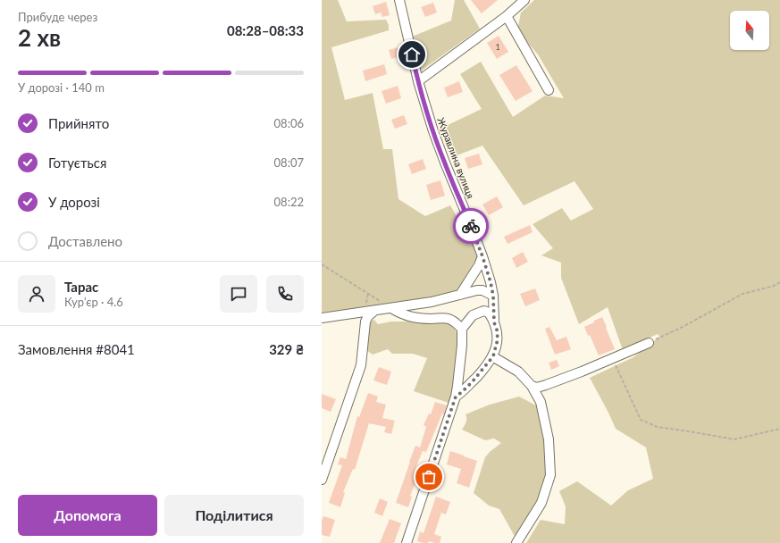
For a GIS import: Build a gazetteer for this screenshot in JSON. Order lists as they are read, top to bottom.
{
  "streets": {
    "street": ["Журавлина вулиця"]
  },
  "house_numbers": ["1"],
  "north": "top",
  "page": {
    "heading": ["2 хв", "Прибуде через", "08:28–08:33"],
    "panel": [
      "Тарас",
      "Кур’єр · 4.6",
      "Замовлення #8041",
      "329 ₴"
    ],
    "bar": "У дорозі · 140 m",
    "list": [
      ["Прийнято", "08:06"],
      ["Готується", "08:07"],
      ["У дорозі", "08:22"],
      "Доставлено"
    ],
    "buttons": ["Допомога", "Поділитися"]
  }
}
